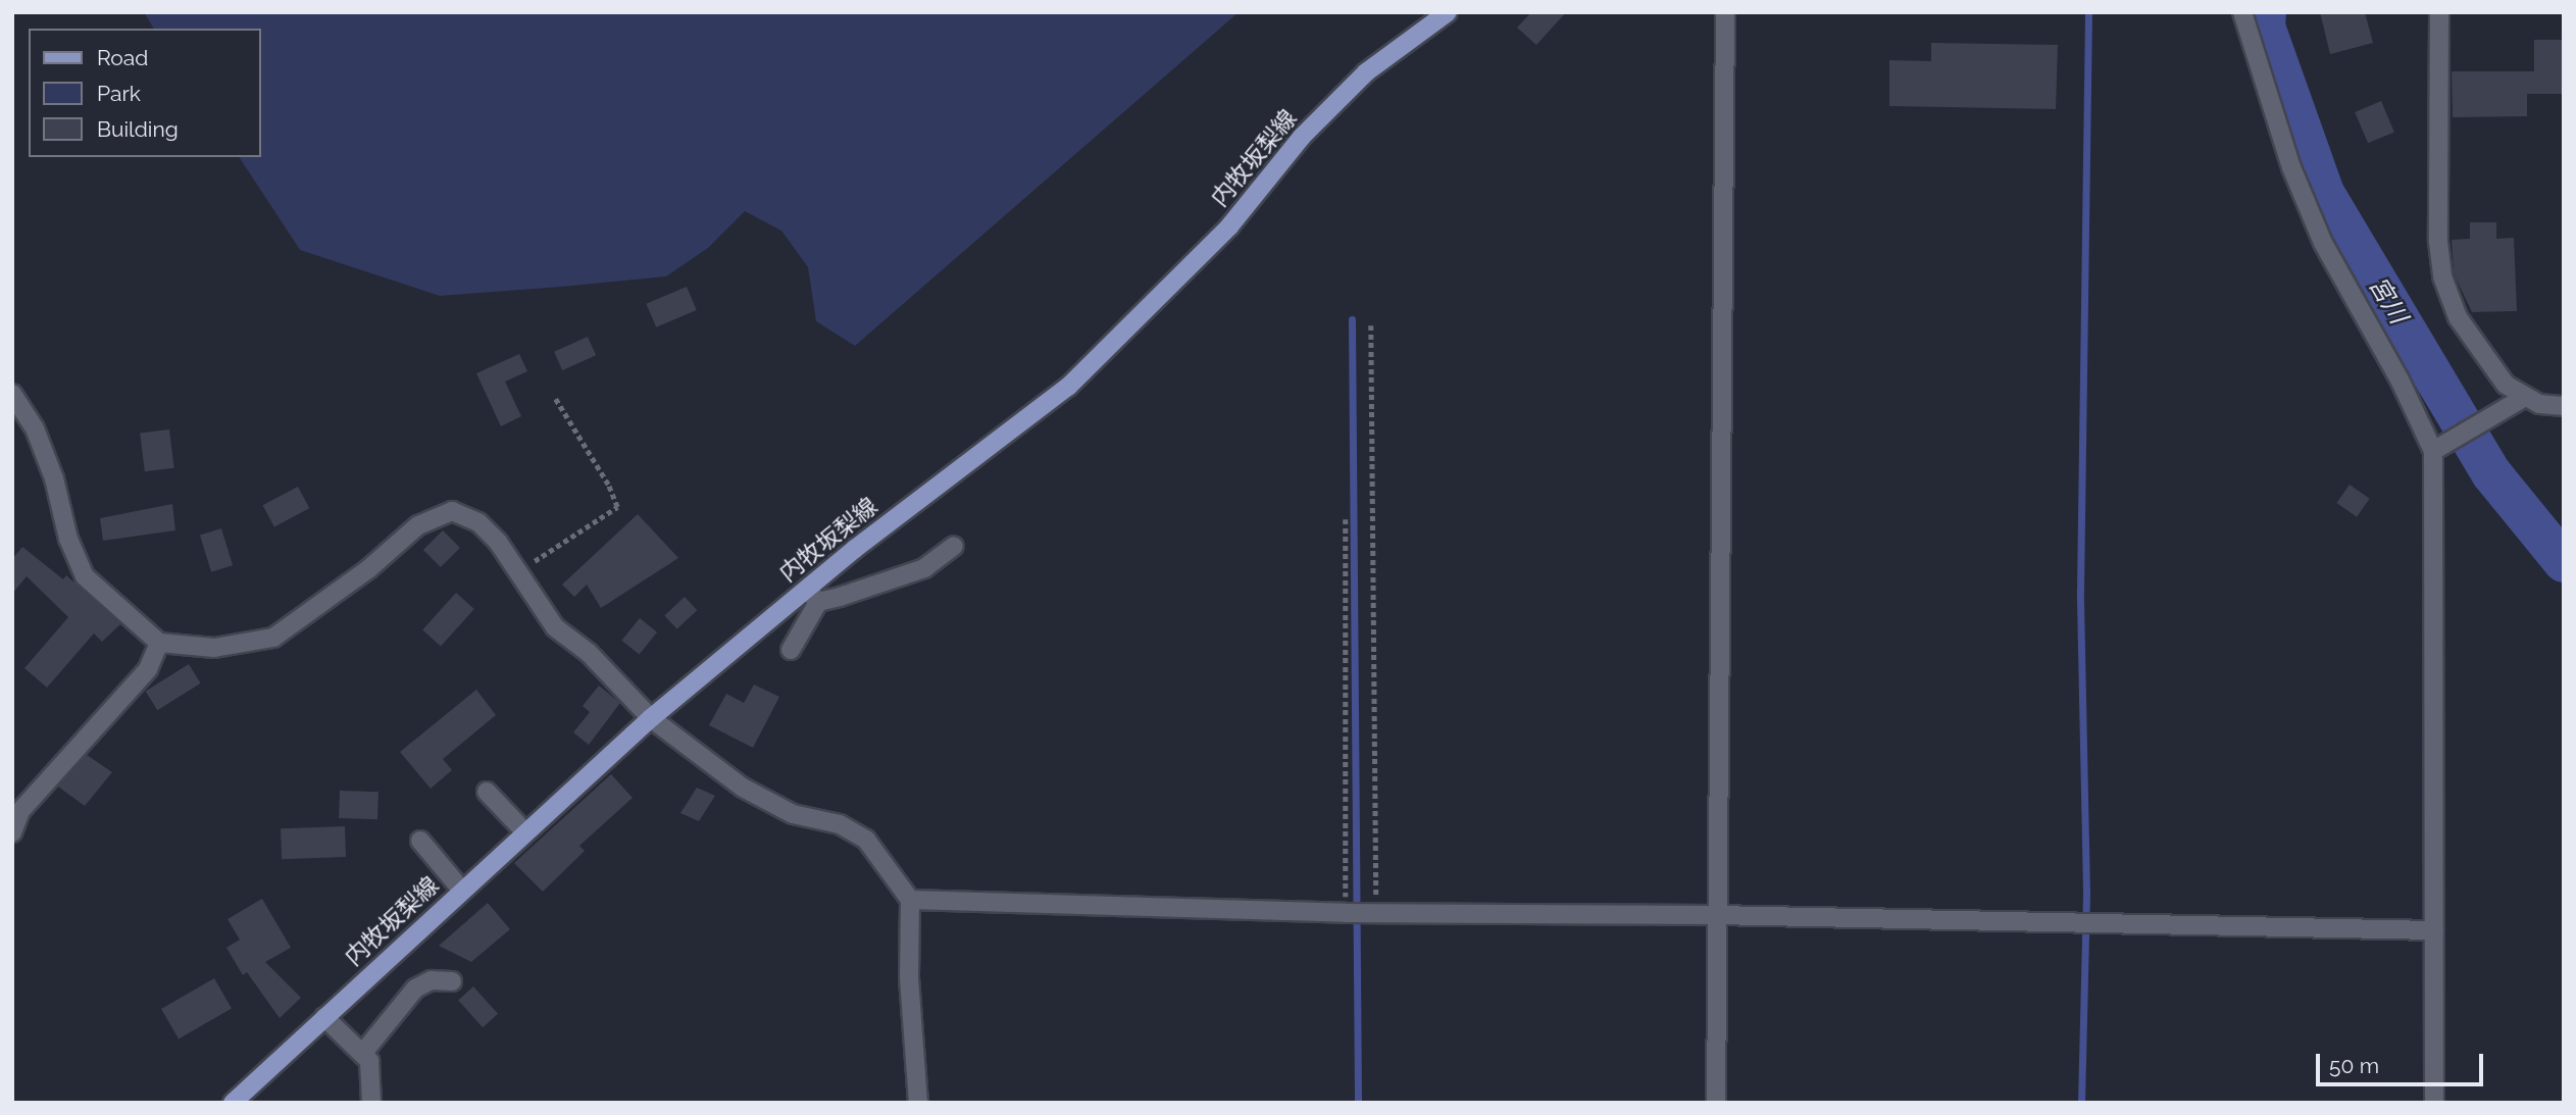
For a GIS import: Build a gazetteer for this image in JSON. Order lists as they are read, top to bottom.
{
  "streets": {
    "main road": ["内牧坂梨線"]
  },
  "water": ["宮川"],
  "legend": ["Road", "Park", "Building"],
  "scale_bar": "50 m"
}
